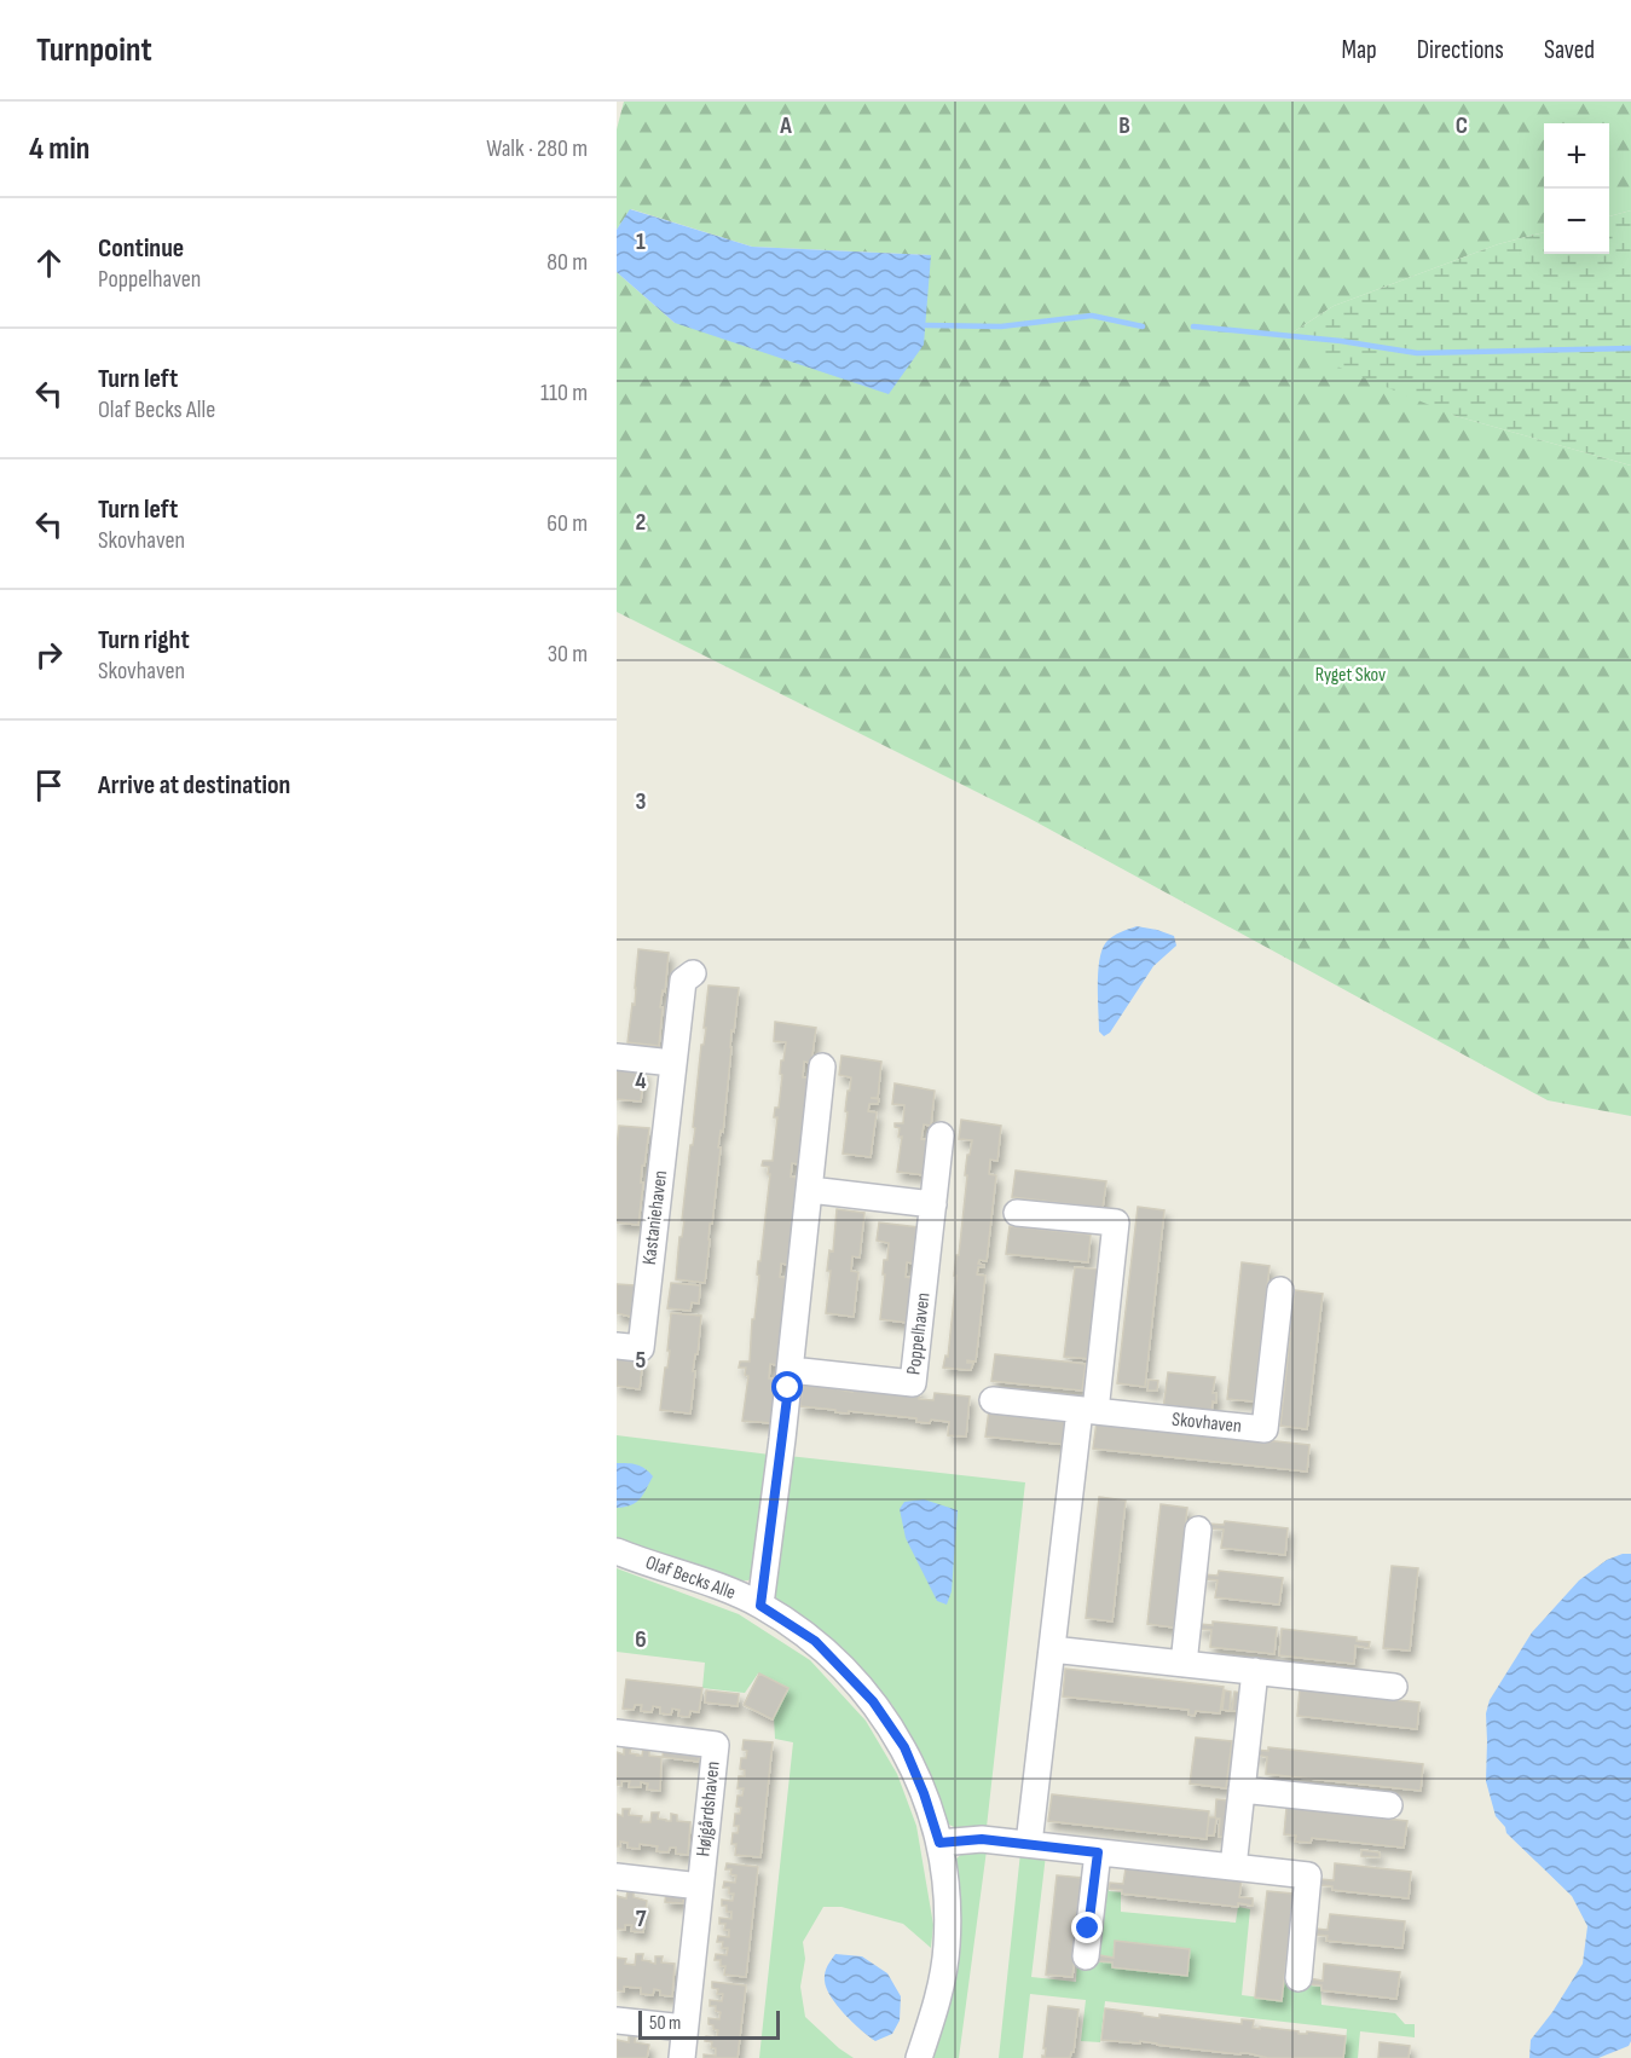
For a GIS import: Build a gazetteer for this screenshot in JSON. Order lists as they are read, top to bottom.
{
  "streets": {
    "street": [
      "Kastaniehaven",
      "Poppelhaven",
      "Skovhaven",
      "Olaf Becks Alle",
      "Højgårdshaven"
    ]
  },
  "parks": ["Ryget Skov"],
  "scale_bar": "50 m",
  "page": {
    "header": "Turnpoint",
    "nav": ["Map", "Directions", "Saved"],
    "heading": ["4 min", "Walk · 280 m"],
    "map_buttons": ["+", "−"],
    "list": [
      ["Continue", "Poppelhaven", "80 m"],
      ["Turn left", "Olaf Becks Alle", "110 m"],
      ["Turn left", "Skovhaven", "60 m"],
      ["Turn right", "Skovhaven", "30 m"],
      "Arrive at destination"
    ],
    "scale": "50 m"
  },
  "grid": {
    "columns": ["A", "B", "C"],
    "rows": [
      "1",
      "2",
      "3",
      "4",
      "5",
      "6",
      "7"
    ]
  }
}
